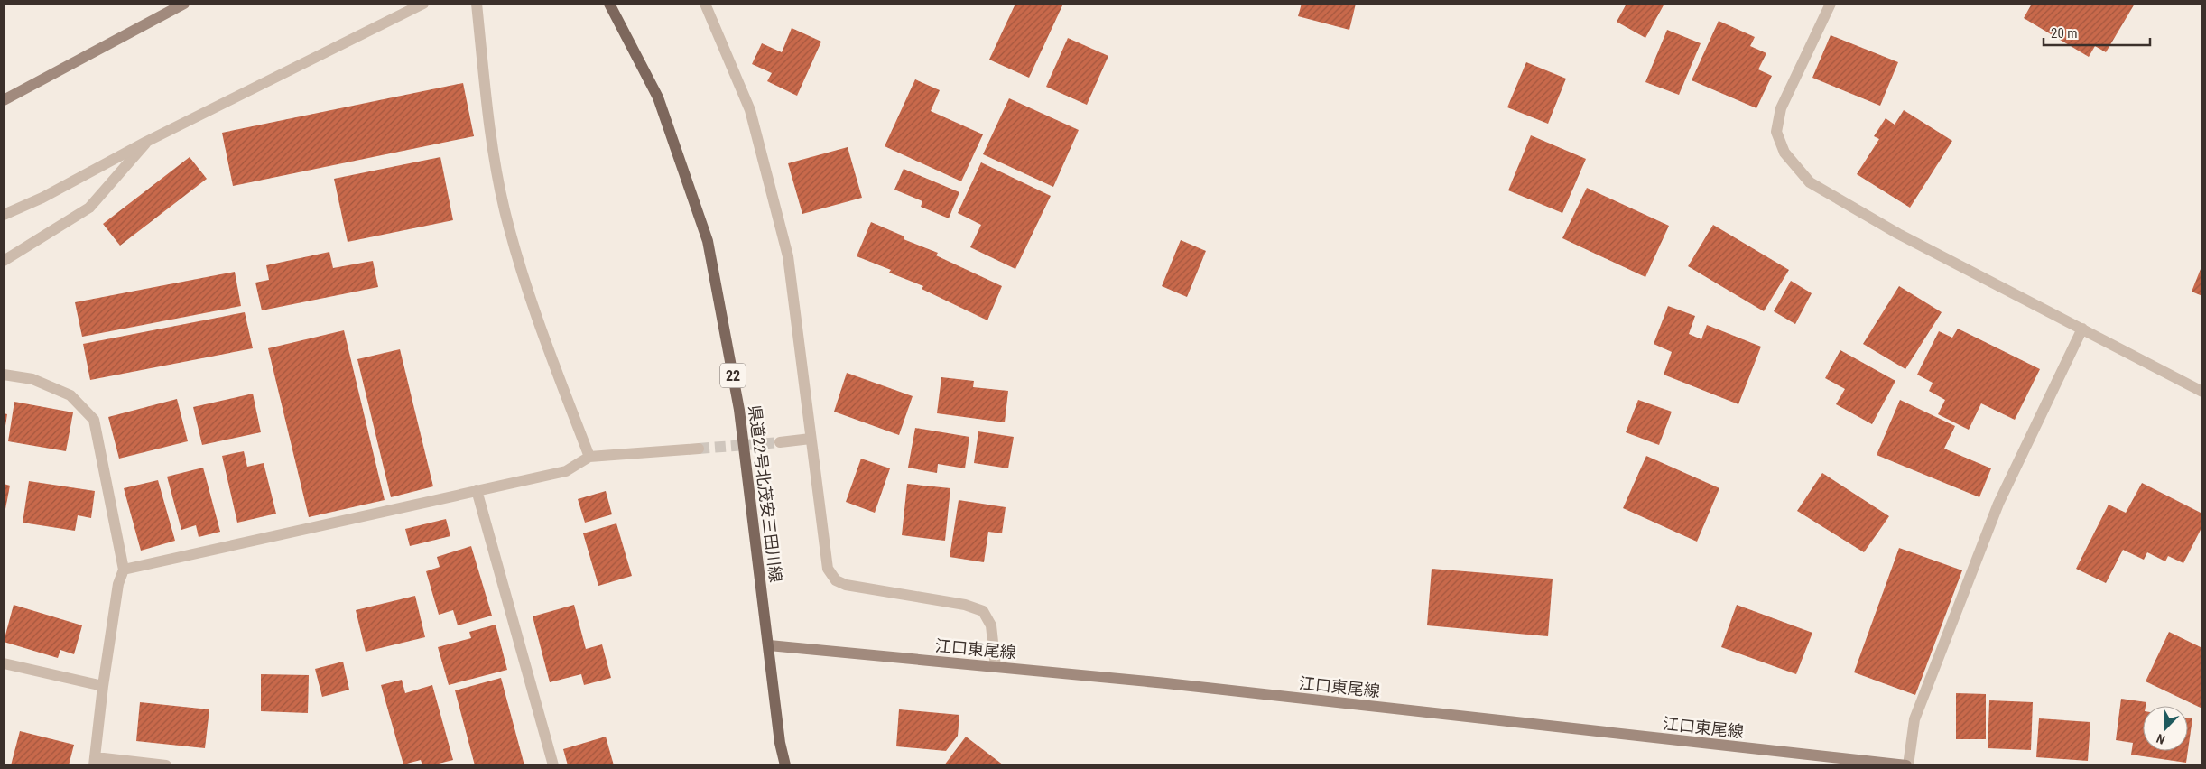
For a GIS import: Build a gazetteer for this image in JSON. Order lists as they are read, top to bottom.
{
  "streets": {
    "main road": ["22", "県道22号北茂安三田川線", "江口東尾線"]
  },
  "crossings": [
    ["県道22号北茂安三田川線", "江口東尾線"]
  ],
  "scale_bar": "20 m",
  "north": "bottom left"
}
